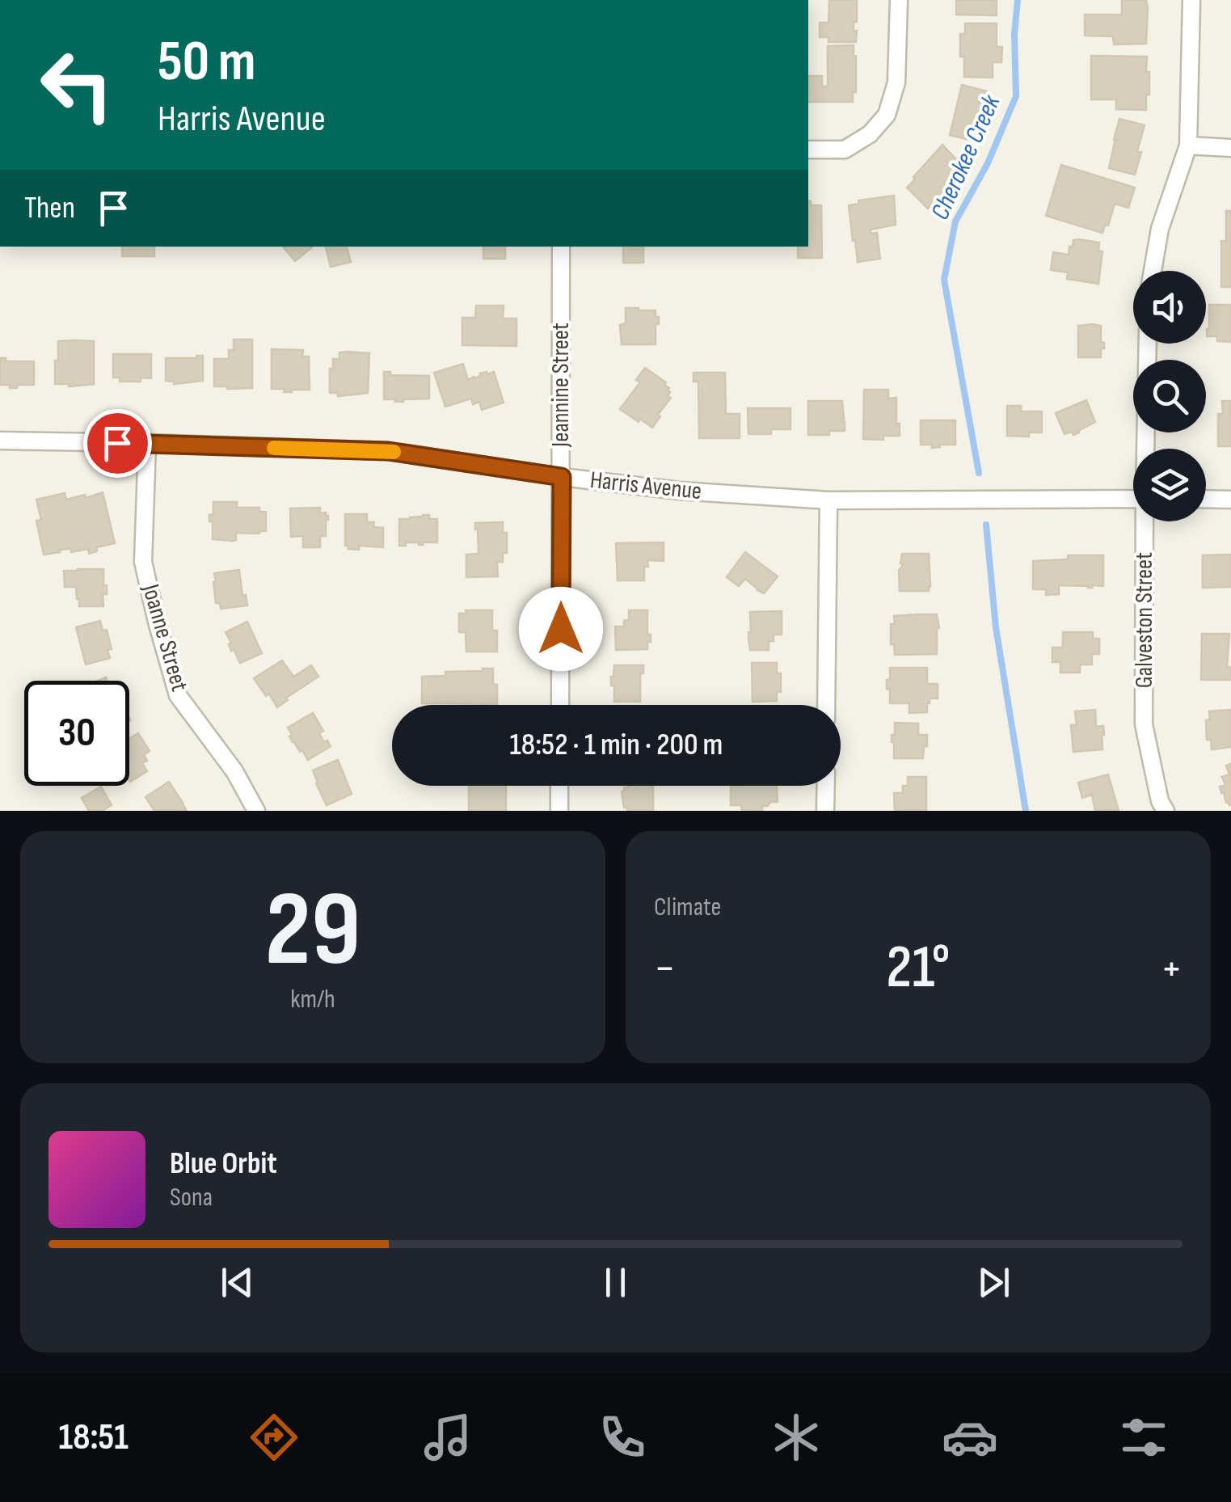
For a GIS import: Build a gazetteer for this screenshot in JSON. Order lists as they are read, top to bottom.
{
  "streets": {
    "street": [
      "Jeannine Street",
      "Harris Avenue",
      "Galveston Street",
      "Joanne Street"
    ]
  },
  "crossings": [
    ["Jeannine Street", "Harris Avenue"],
    ["Harris Avenue", "Joanne Street"]
  ],
  "water": ["Cherokee Creek"],
  "page": {
    "turn": ["50 m", "Harris Avenue"],
    "then": "Then",
    "limit": "30",
    "trip": "18:52 · 1 min · 200 m",
    "tile": [
      ["29", "km/h"],
      "Climate"
    ],
    "heat": ["−", "21°", "+"],
    "song": ["Blue Orbit", "Sona"],
    "tabs": "18:51"
  }
}
